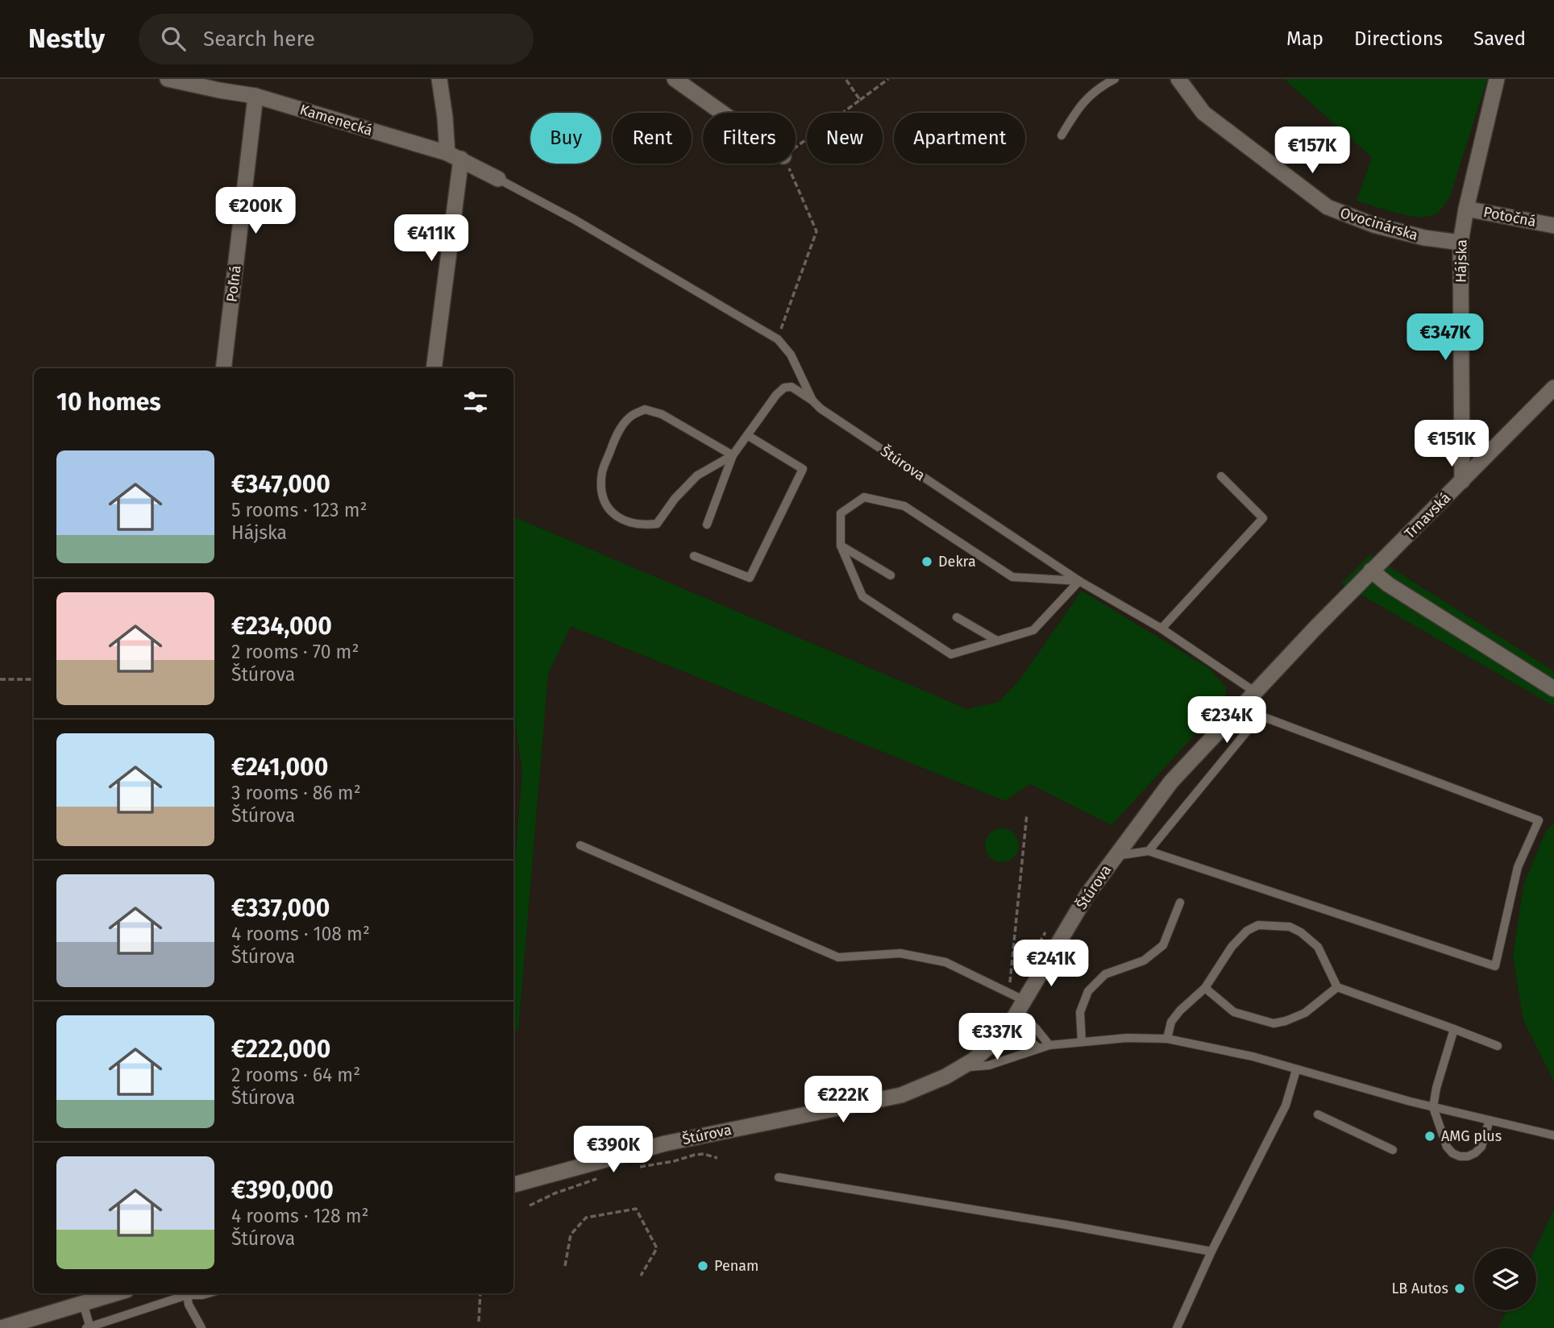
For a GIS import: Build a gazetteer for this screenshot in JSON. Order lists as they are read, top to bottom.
{
  "streets": {
    "street": [
      "Kamenecká",
      "Potočná",
      "Ovocinárska",
      "Hájska",
      "Poľná",
      "Štúrova",
      "Trnavská"
    ]
  },
  "crossings": [
    ["Kamenecká", "Poľná"],
    ["Potočná", "Hájska"],
    ["Ovocinárska", "Hájska"],
    ["Hájska", "Trnavská"],
    ["Štúrova", "Trnavská"]
  ],
  "places": [
    "Dekra",
    "AMG plus",
    "Penam",
    "LB Autos"
  ],
  "page": {
    "header": "Nestly",
    "search": "Search here",
    "nav": ["Map", "Directions", "Saved"],
    "chip": [
      "Buy",
      "Rent",
      "Filters",
      "New",
      "Apartment"
    ],
    "price": [
      "€157K",
      "€200K",
      "€411K",
      "€347K",
      "€151K",
      "€234K",
      "€241K",
      "€337K",
      "€222K",
      "€390K"
    ],
    "heading": "10 homes",
    "list": [
      {
        "name": "€347,000",
        "note": "5 rooms · 123 m² · Hájska"
      },
      {
        "name": "€234,000",
        "note": "2 rooms · 70 m² · Štúrova"
      },
      {
        "name": "€241,000",
        "note": "3 rooms · 86 m² · Štúrova"
      },
      {
        "name": "€337,000",
        "note": "4 rooms · 108 m² · Štúrova"
      },
      {
        "name": "€222,000",
        "note": "2 rooms · 64 m² · Štúrova"
      },
      {
        "name": "€390,000",
        "note": "4 rooms · 128 m² · Štúrova"
      }
    ]
  }
}
